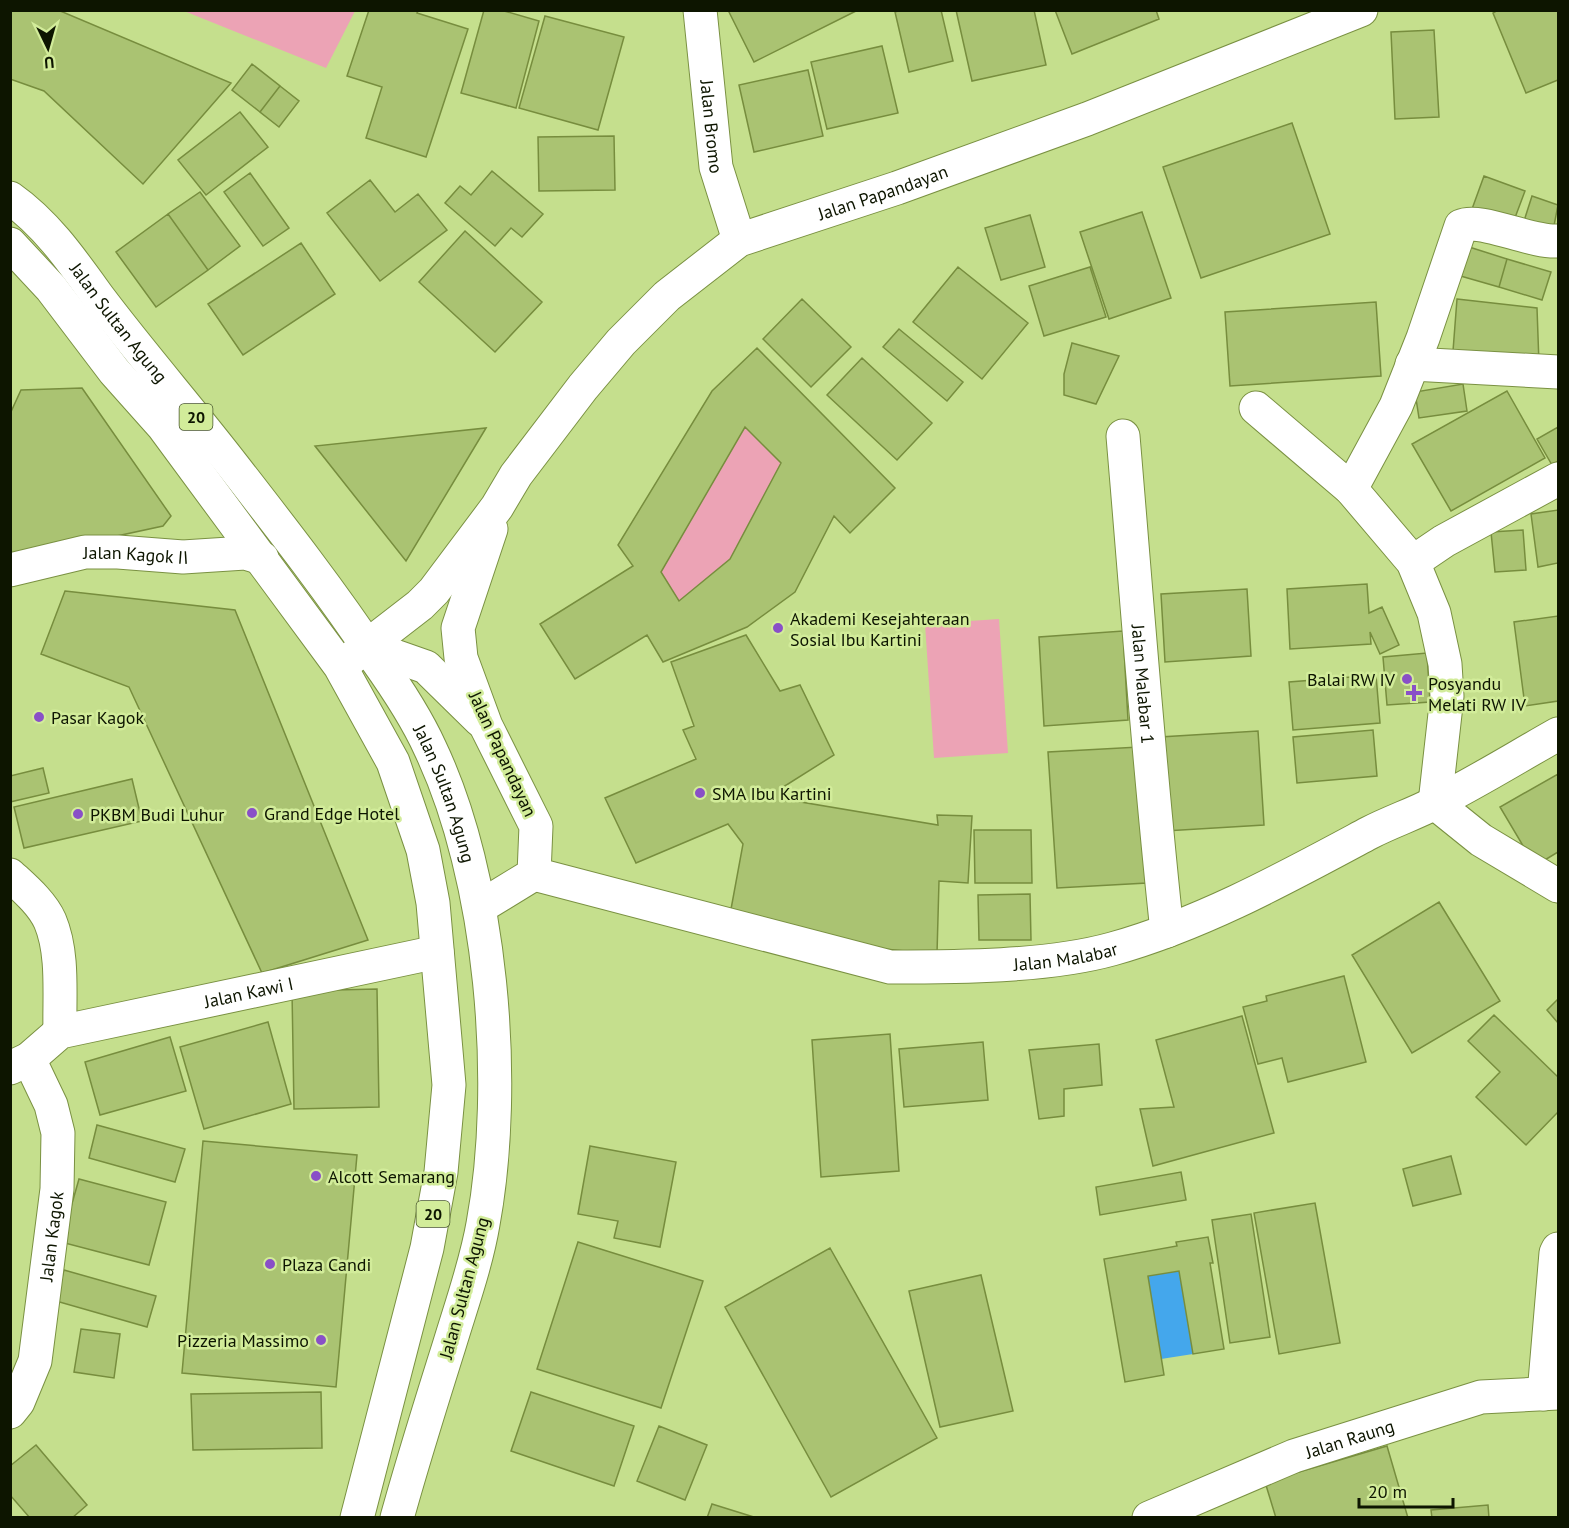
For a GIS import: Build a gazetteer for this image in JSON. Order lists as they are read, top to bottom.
{
  "streets": {
    "main road": [
      "Jalan Bromo",
      "Jalan Papandayan",
      "Jalan Sultan Agung",
      "20",
      "Jalan Kagok II",
      "Jalan Malabar 1",
      "Jalan Malabar",
      "Jalan Kawi I",
      "Jalan Kagok",
      "Jalan Raung"
    ]
  },
  "crossings": [
    ["Jalan Bromo", "Jalan Papandayan"],
    ["Jalan Papandayan", "Jalan Sultan Agung"],
    ["Jalan Papandayan", "Jalan Malabar"],
    ["Jalan Sultan Agung", "Jalan Kagok II"],
    ["Jalan Sultan Agung", "Jalan Kawi I"],
    ["Jalan Malabar 1", "Jalan Malabar"],
    ["Jalan Kawi I", "Jalan Kagok"]
  ],
  "places": {
    "other": [
      "Akademi Kesejahteraan Sosial Ibu Kartini",
      "Balai RW IV",
      "Pasar Kagok",
      "SMA Ibu Kartini",
      "Grand Edge Hotel",
      "PKBM Budi Luhur",
      "Alcott Semarang",
      "Plaza Candi",
      "Pizzeria Massimo"
    ],
    "health": ["Posyandu Melati RW IV"]
  },
  "scale_bar": "20 m",
  "north": "bottom"
}
